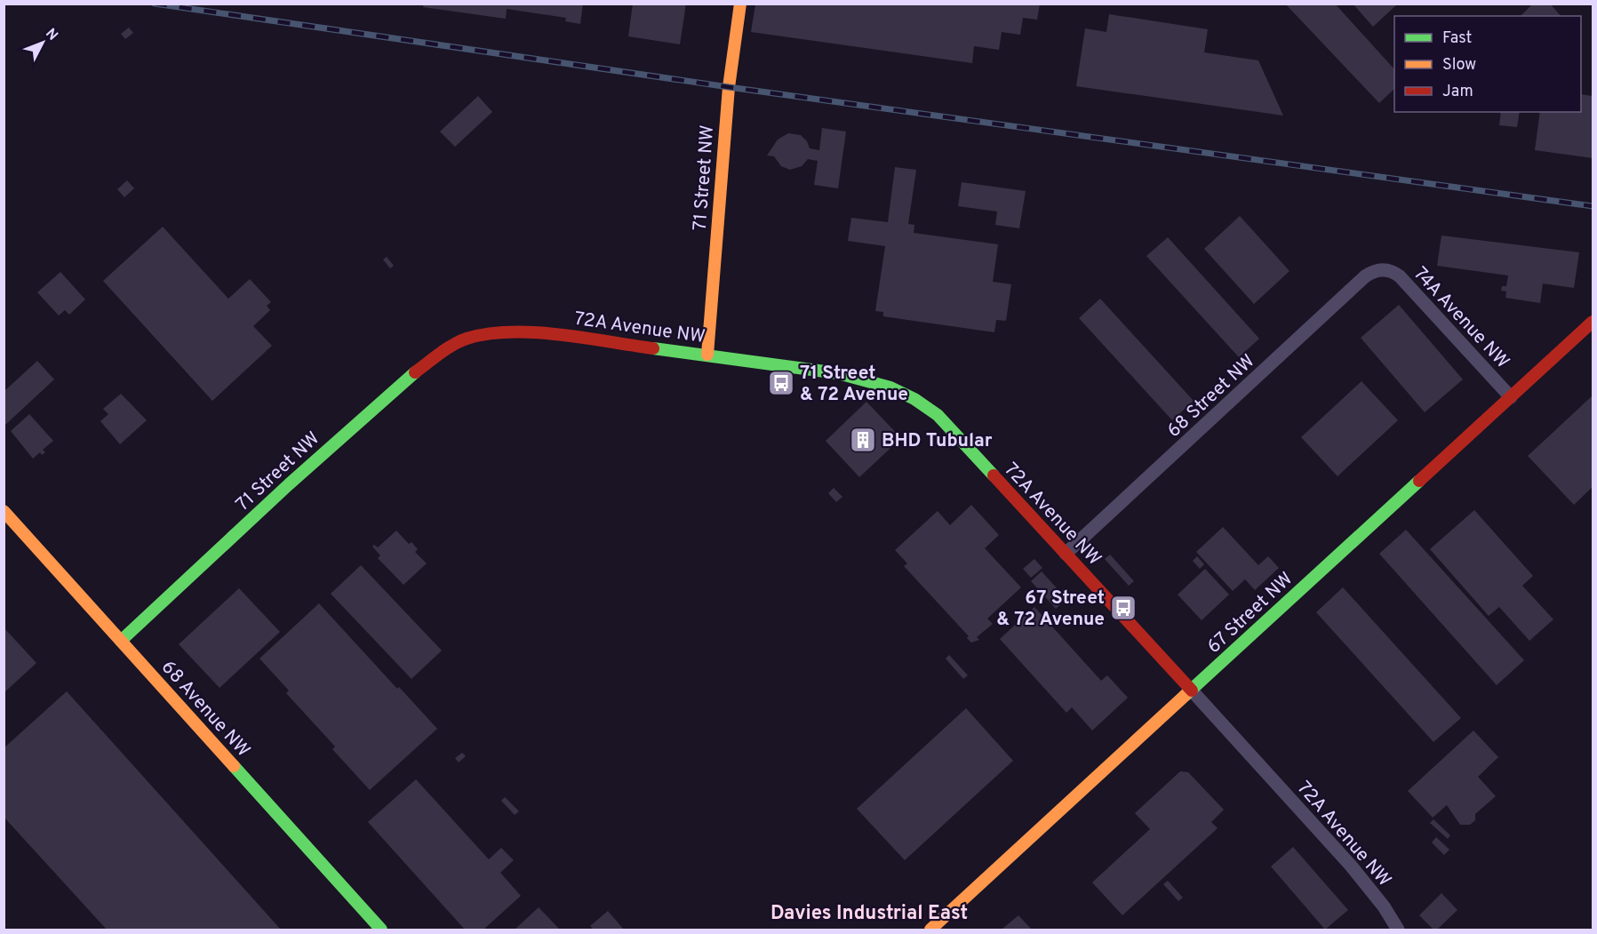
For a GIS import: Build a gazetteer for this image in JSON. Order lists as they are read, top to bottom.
{
  "streets": {
    "street": [
      "71 Street NW",
      "74A Avenue NW",
      "72A Avenue NW",
      "68 Street NW",
      "67 Street NW",
      "68 Avenue NW"
    ]
  },
  "crossings": [
    ["71 Street NW", "72A Avenue NW"],
    ["71 Street NW", "68 Avenue NW"],
    ["74A Avenue NW", "68 Street NW"],
    ["74A Avenue NW", "67 Street NW"],
    ["72A Avenue NW", "68 Street NW"],
    ["72A Avenue NW", "67 Street NW"]
  ],
  "districts": ["Davies Industrial East"],
  "places": {
    "bus stop": ["71 Street & 72 Avenue", "67 Street & 72 Avenue"],
    "building": ["BHD Tubular"]
  },
  "legend": ["Fast", "Slow", "Jam"],
  "north": "top right"
}
